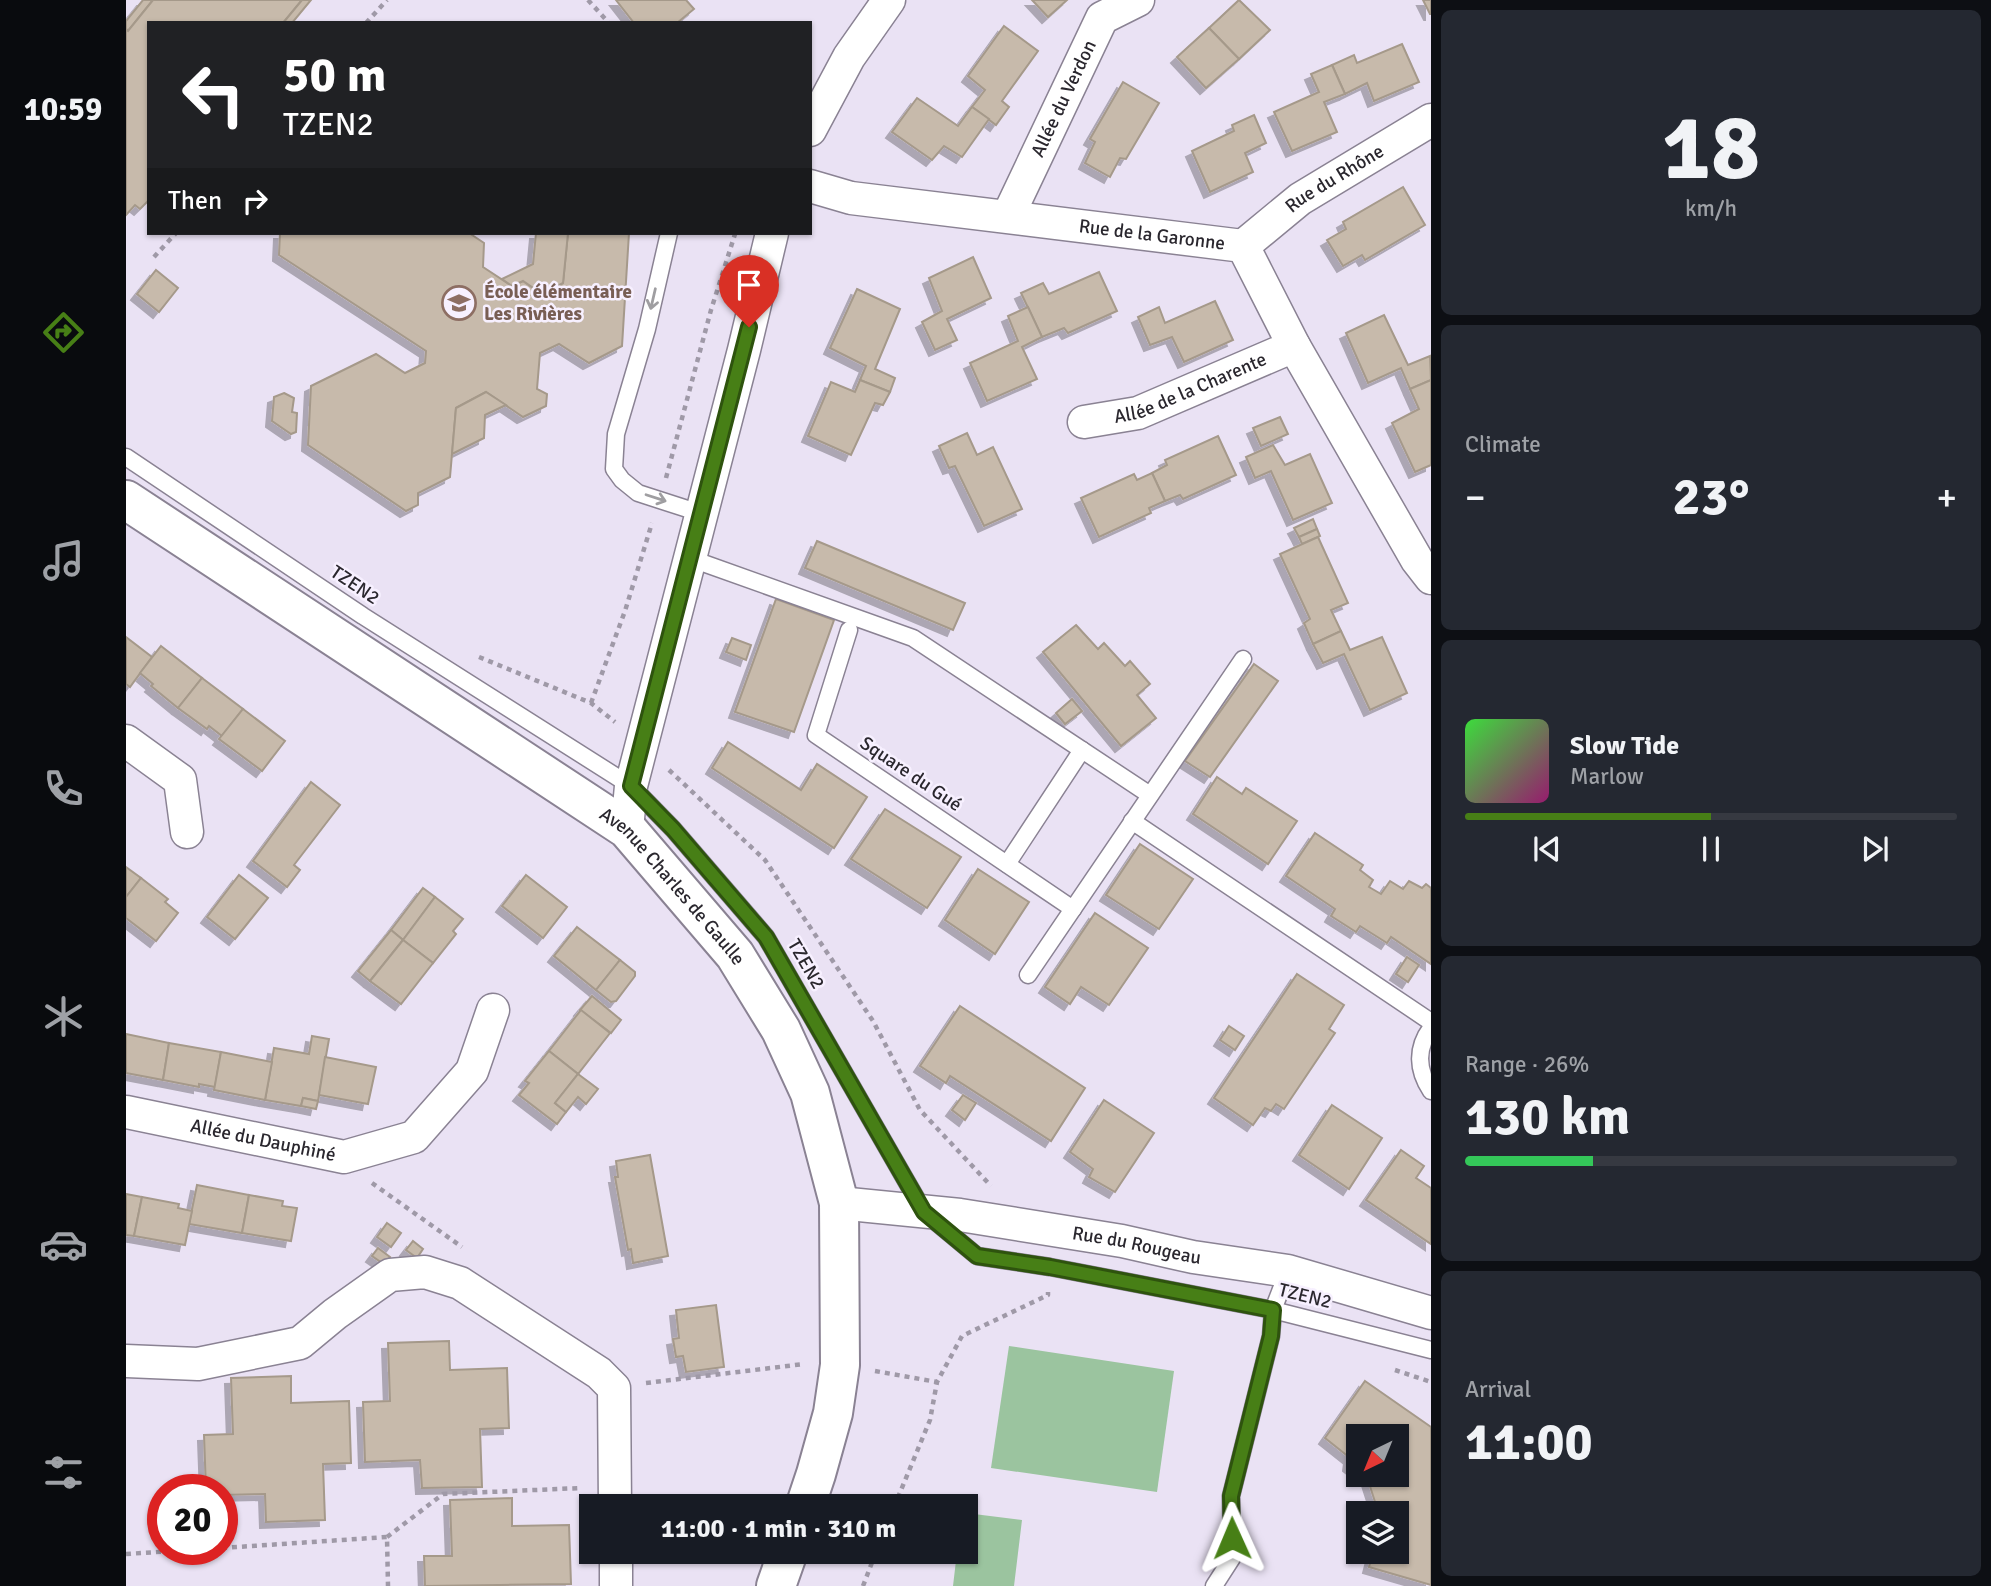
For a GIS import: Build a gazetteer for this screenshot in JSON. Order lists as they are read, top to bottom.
{
  "streets": {
    "street": [
      "Allée du Verdon",
      "Rue du Rhône",
      "Rue de la Garonne",
      "Allée de la Charente",
      "Avenue Charles de Gaulle",
      "Allée du Dauphiné",
      "Rue du Rougeau"
    ],
    "lane": ["TZEN2", "Square du Gué"]
  },
  "crossings": [
    ["Allée du Verdon", "Rue de la Garonne"],
    ["Rue du Rhône", "Rue de la Garonne"],
    ["Rue de la Garonne", "Allée de la Charente"],
    ["TZEN2", "Rue du Rougeau"],
    ["Avenue Charles de Gaulle", "Rue du Rougeau"]
  ],
  "places": {
    "school or university": ["École élémentaire Les Rivières"]
  },
  "north": "bottom left",
  "page": {
    "tabs": "10:59",
    "tile": [
      ["18", "km/h"],
      "Climate",
      ["Range · 26%", "130 km"],
      ["Arrival", "11:00"]
    ],
    "turn": ["50 m", "TZEN2"],
    "then": "Then",
    "heat": ["−", "23°", "+"],
    "song": ["Slow Tide", "Marlow"],
    "limit": "20",
    "trip": "11:00 · 1 min · 310 m"
  }
}
